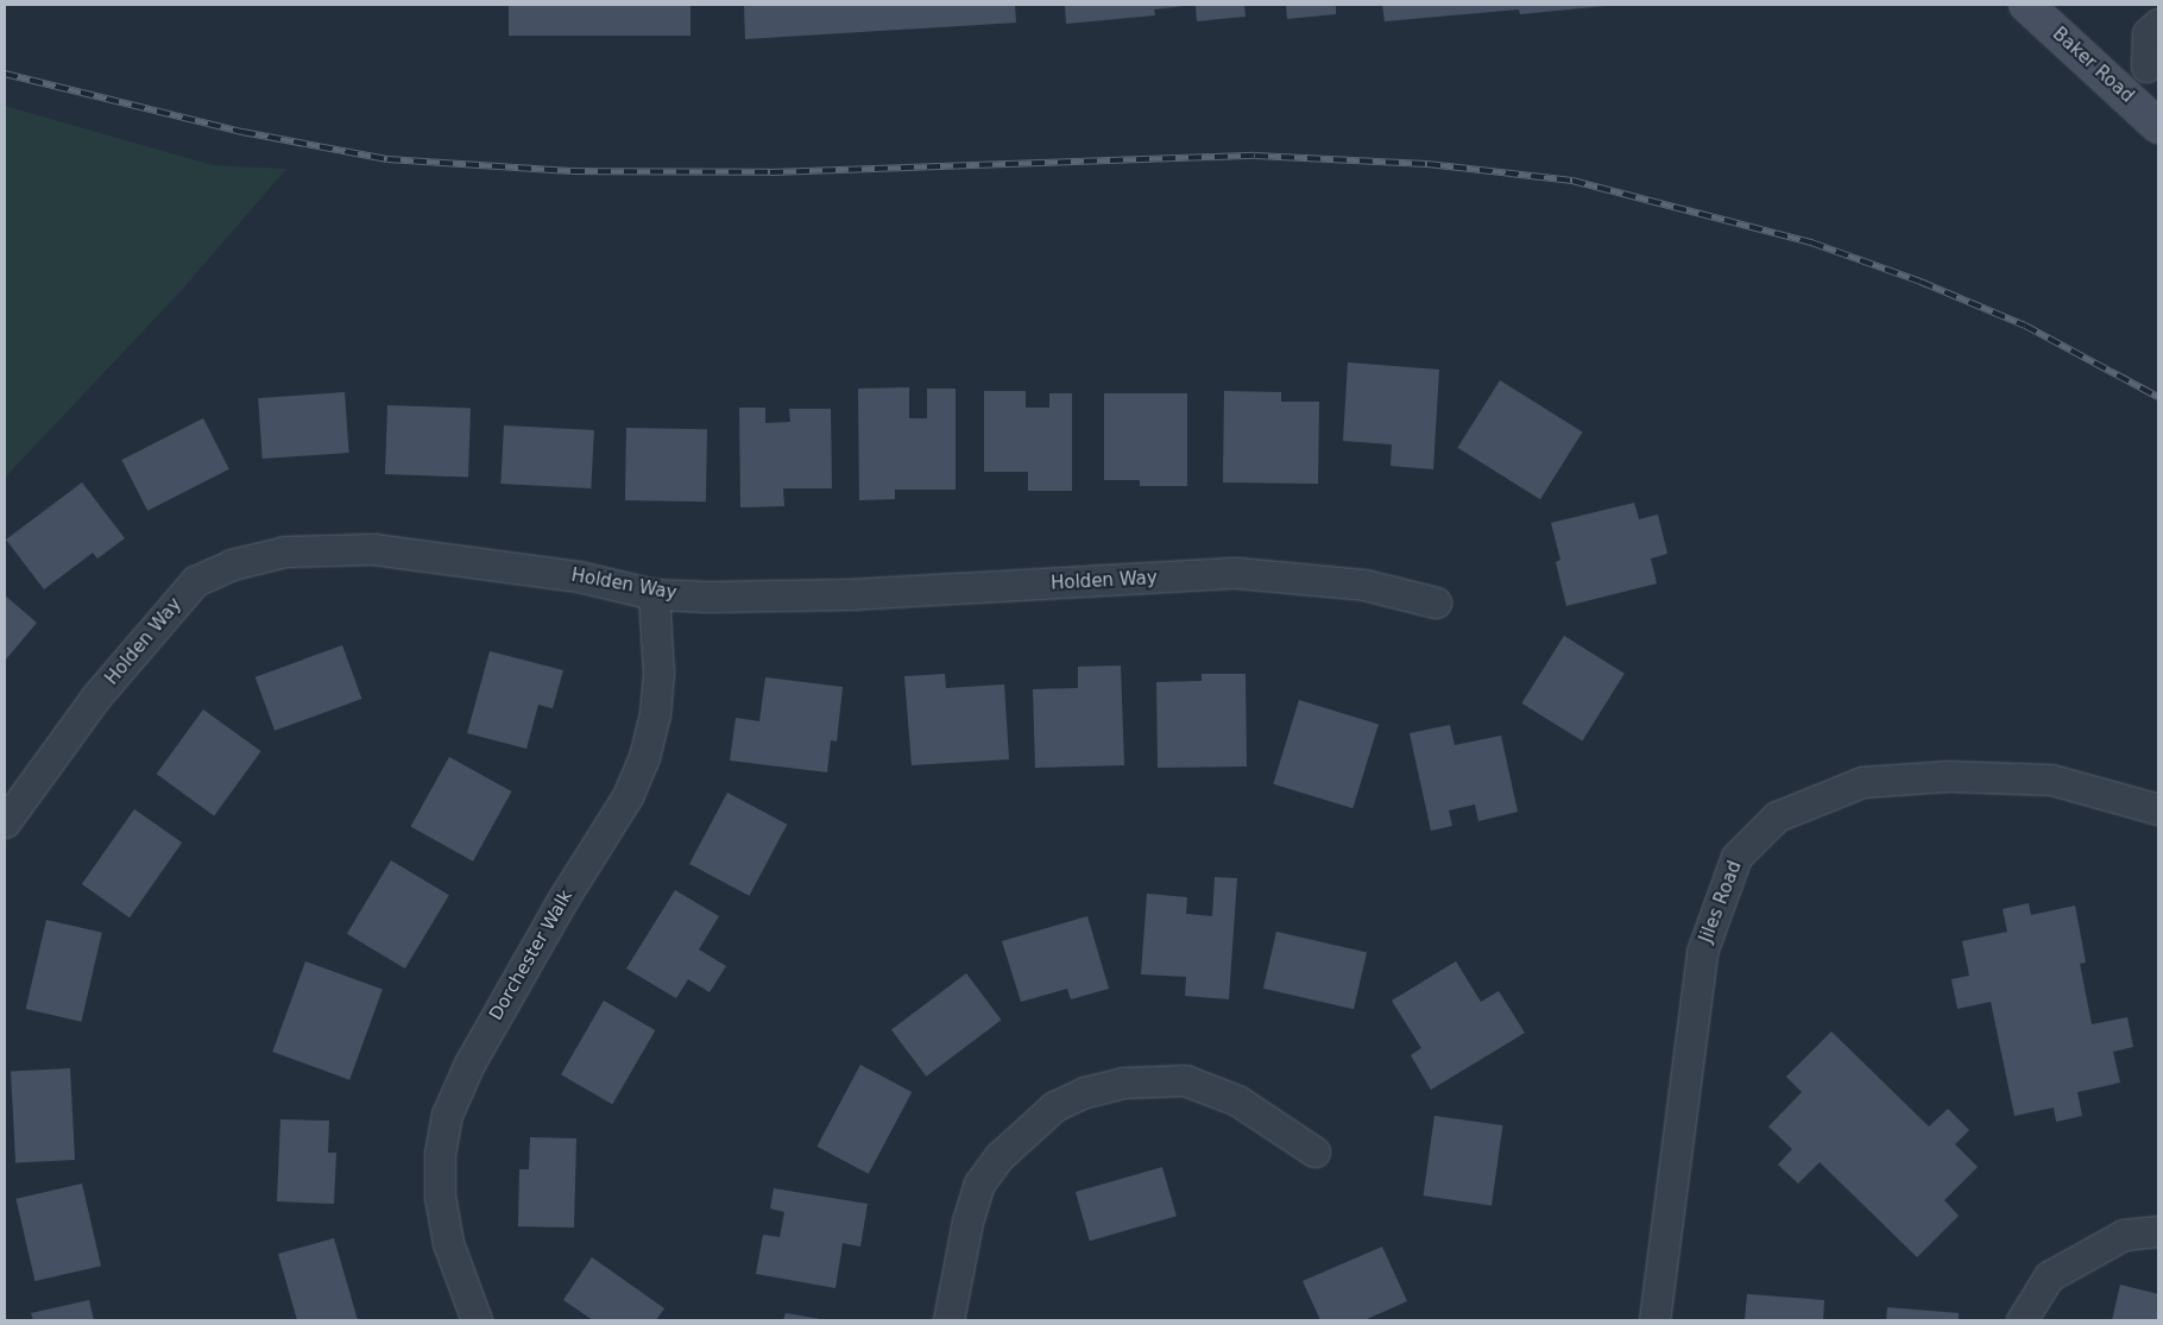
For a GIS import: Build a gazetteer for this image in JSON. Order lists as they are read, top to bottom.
{
  "streets": {
    "main road": ["Baker Road"],
    "street": ["Holden Way", "Jiles Road", "Dorchester Walk"]
  },
  "crossings": [
    ["Holden Way", "Dorchester Walk"]
  ]
}
